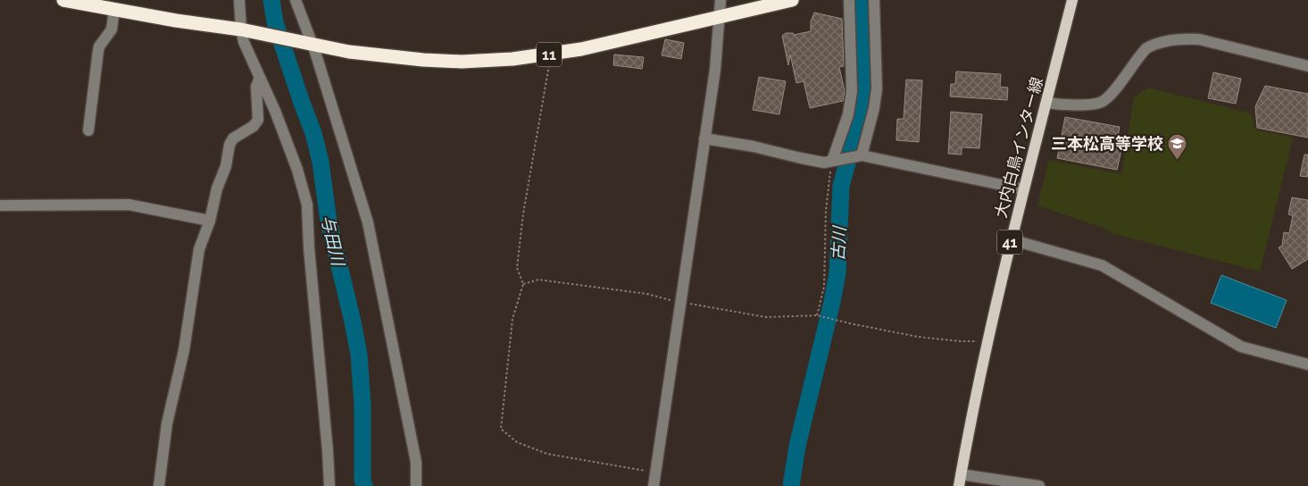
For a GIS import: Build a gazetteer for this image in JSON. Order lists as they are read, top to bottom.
{
  "streets": {
    "highway": ["11"],
    "main road": ["大内白鳥インター線", "41"]
  },
  "water": ["与田川", "古川"],
  "places": {
    "school or university": ["三本松高等学校"]
  }
}
